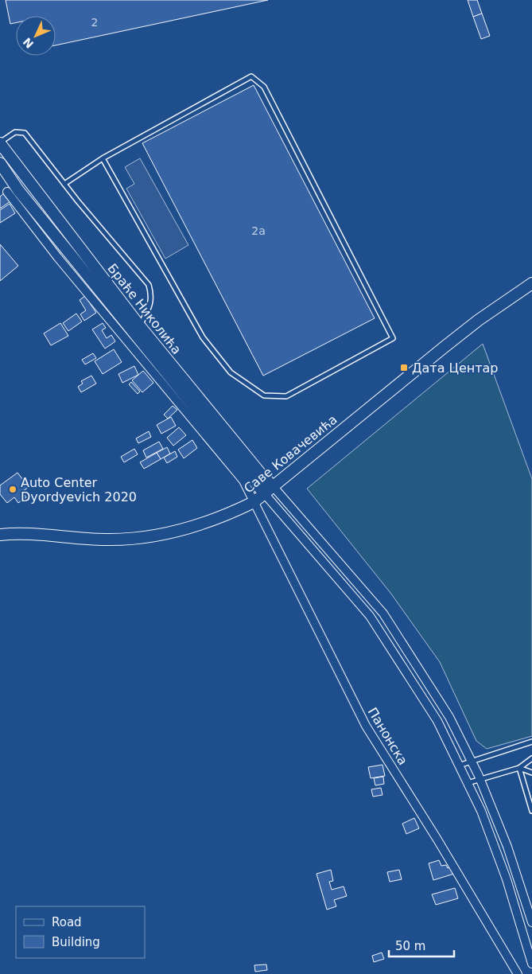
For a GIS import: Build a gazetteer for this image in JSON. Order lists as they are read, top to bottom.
{
  "streets": {
    "street": ["Браће Николића", "Саве Ковачевића", "Панонска"]
  },
  "crossings": [
    ["Браће Николића", "Саве Ковачевића"],
    ["Саве Ковачевића", "Панонска"]
  ],
  "places": {
    "transit": ["Дата Центар"],
    "other": ["Auto Center Dyordyevich 2020"]
  },
  "house_numbers": ["2", "2a"],
  "legend": ["Road", "Building"],
  "scale_bar": "50 m",
  "north": "bottom left"
}
